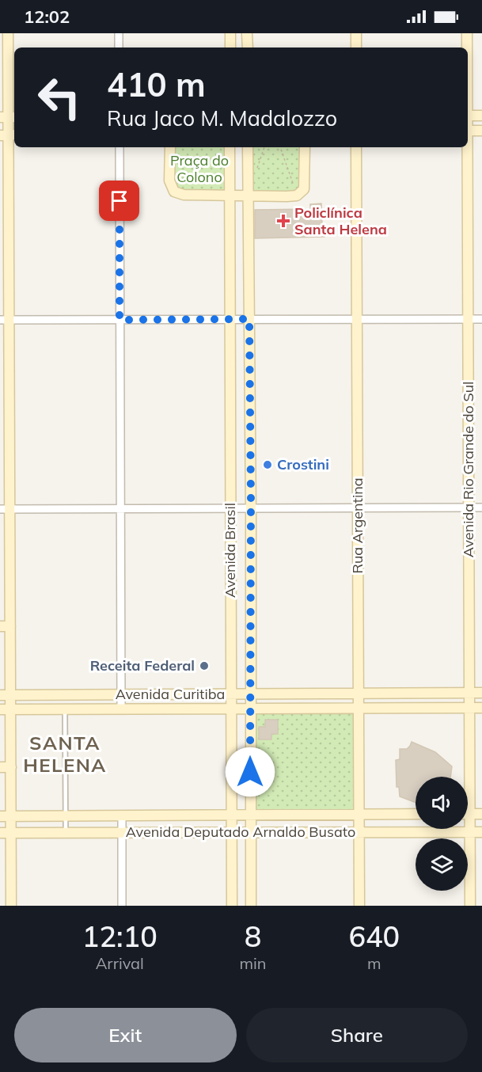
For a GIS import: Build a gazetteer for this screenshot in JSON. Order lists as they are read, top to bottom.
{
  "streets": {
    "street": [
      "Avenida Rio Grande do Sul",
      "Rua Argentina",
      "Avenida Brasil",
      "Avenida Curitiba",
      "Avenida Deputado Arnaldo Busato"
    ]
  },
  "crossings": [
    ["Avenida Rio Grande do Sul", "Avenida Curitiba"],
    ["Avenida Rio Grande do Sul", "Avenida Deputado Arnaldo Busato"],
    ["Rua Argentina", "Avenida Curitiba"],
    ["Rua Argentina", "Avenida Deputado Arnaldo Busato"],
    ["Avenida Brasil", "Avenida Curitiba"],
    ["Avenida Brasil", "Avenida Deputado Arnaldo Busato"]
  ],
  "districts": ["SANTA HELENA"],
  "parks": ["Praça do Colono"],
  "places": {
    "health": ["Policlínica Santa Helena"],
    "other": ["Crostini", "Receita Federal"]
  },
  "page": {
    "status": "12:02",
    "turn": ["410 m", "Rua Jaco M. Madalozzo"],
    "eta": [
      "12:10",
      "Arrival",
      "8",
      "min",
      "640",
      "m"
    ],
    "buttons": ["Exit", "Share"]
  }
}
